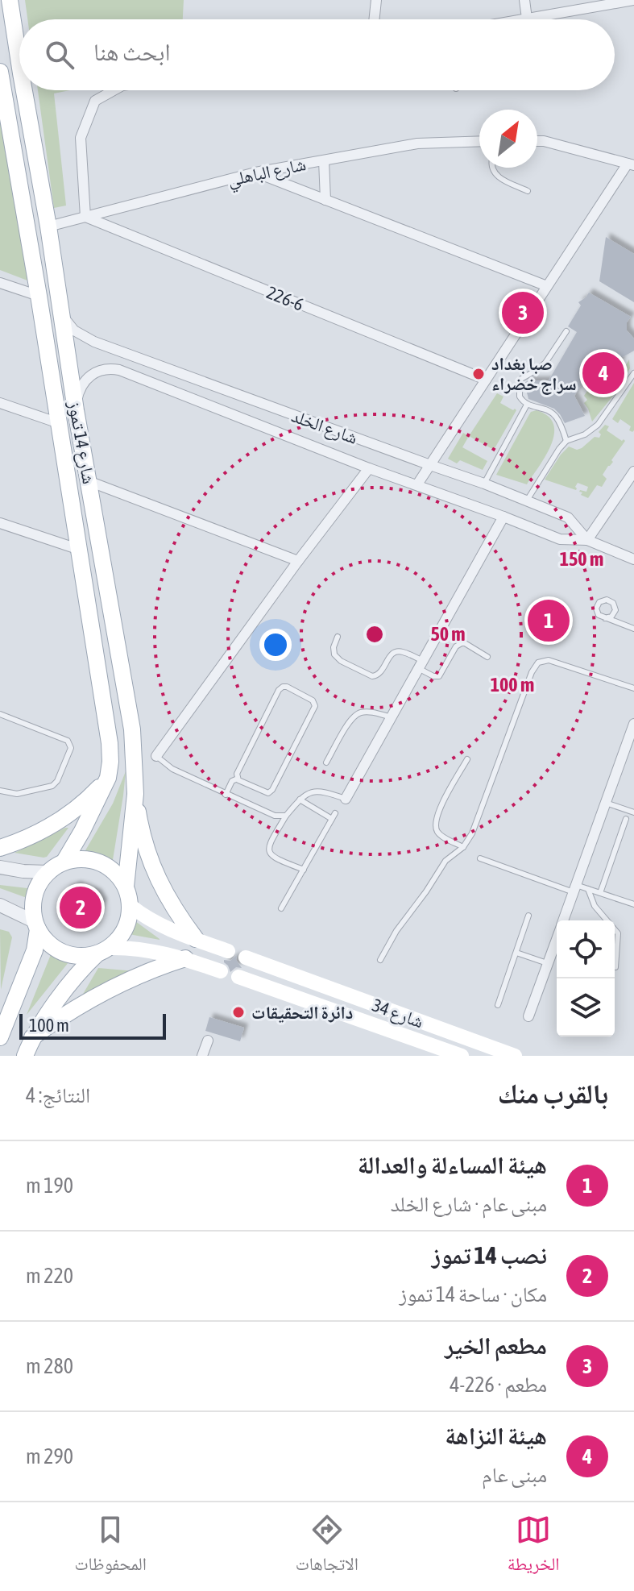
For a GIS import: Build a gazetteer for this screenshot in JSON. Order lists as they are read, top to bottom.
{
  "streets": {
    "main road": ["شارع 14 تموز", "شارع 34"],
    "street": ["شارع الباهلي", "226-6", "شارع الخلد"]
  },
  "crossings": [
    ["شارع الباهلي", "226-6"],
    ["شارع الباهلي", "شارع 14 تموز"],
    ["شارع الخلد", "شارع 14 تموز"]
  ],
  "places": ["صبا بغداد سراج خضراء", "دائرة التحقيقات"],
  "scale_bar": "100 m",
  "north": "top right",
  "page": {
    "search": "ابحث هنا",
    "pins": [
      "3",
      "4",
      "1",
      "2"
    ],
    "scale": "100 m",
    "heading": ["بالقرب منك", "النتائج: 4"],
    "list": [
      {
        "mark": "1",
        "name": "هيئة المساءلة والعدالة",
        "note": "مبنى عام · شارع الخلد",
        "value": "190 m"
      },
      {
        "mark": "2",
        "name": "نصب 14 تموز",
        "note": "مكان · ساحة 14 تموز",
        "value": "220 m"
      },
      {
        "mark": "3",
        "name": "مطعم الخير",
        "note": "مطعم · 226-4",
        "value": "280 m"
      },
      {
        "mark": "4",
        "name": "هيئة النزاهة",
        "note": "مبنى عام",
        "value": "290 m"
      }
    ],
    "nav": ["الخريطة", "الاتجاهات", "المحفوظات"]
  },
  "rings": ["150 m", "50 m", "100 m"]
}
